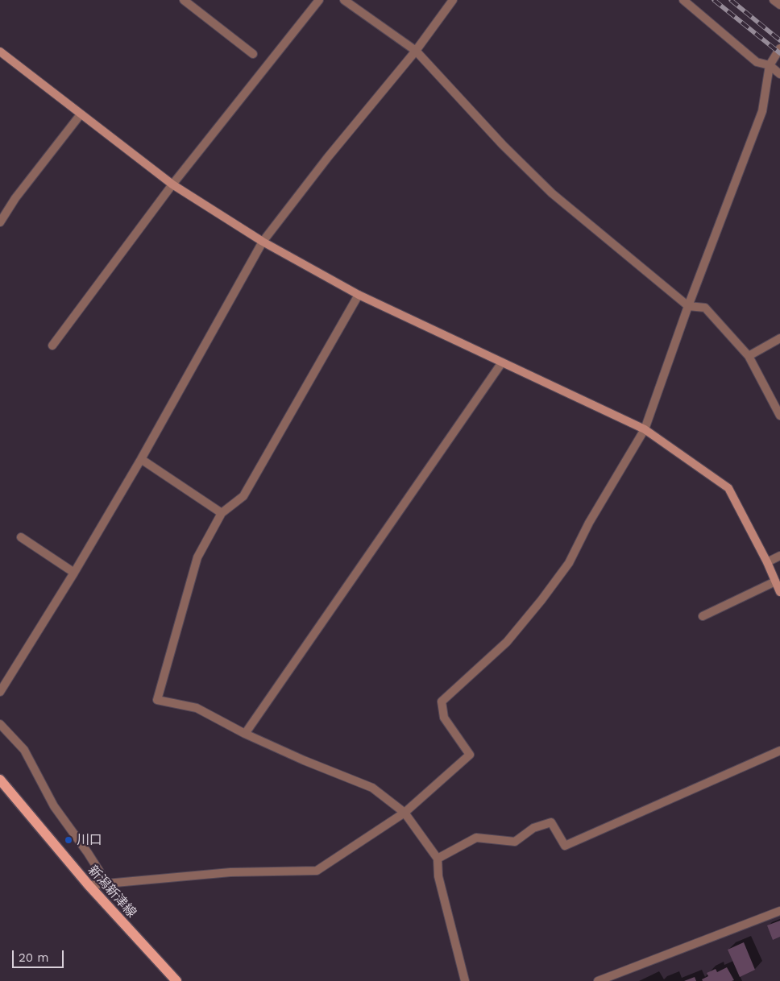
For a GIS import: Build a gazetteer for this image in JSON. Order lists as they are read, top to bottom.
{
  "streets": {
    "main road": ["新潟新津線"]
  },
  "places": ["川口"],
  "scale_bar": "20 m"
}
